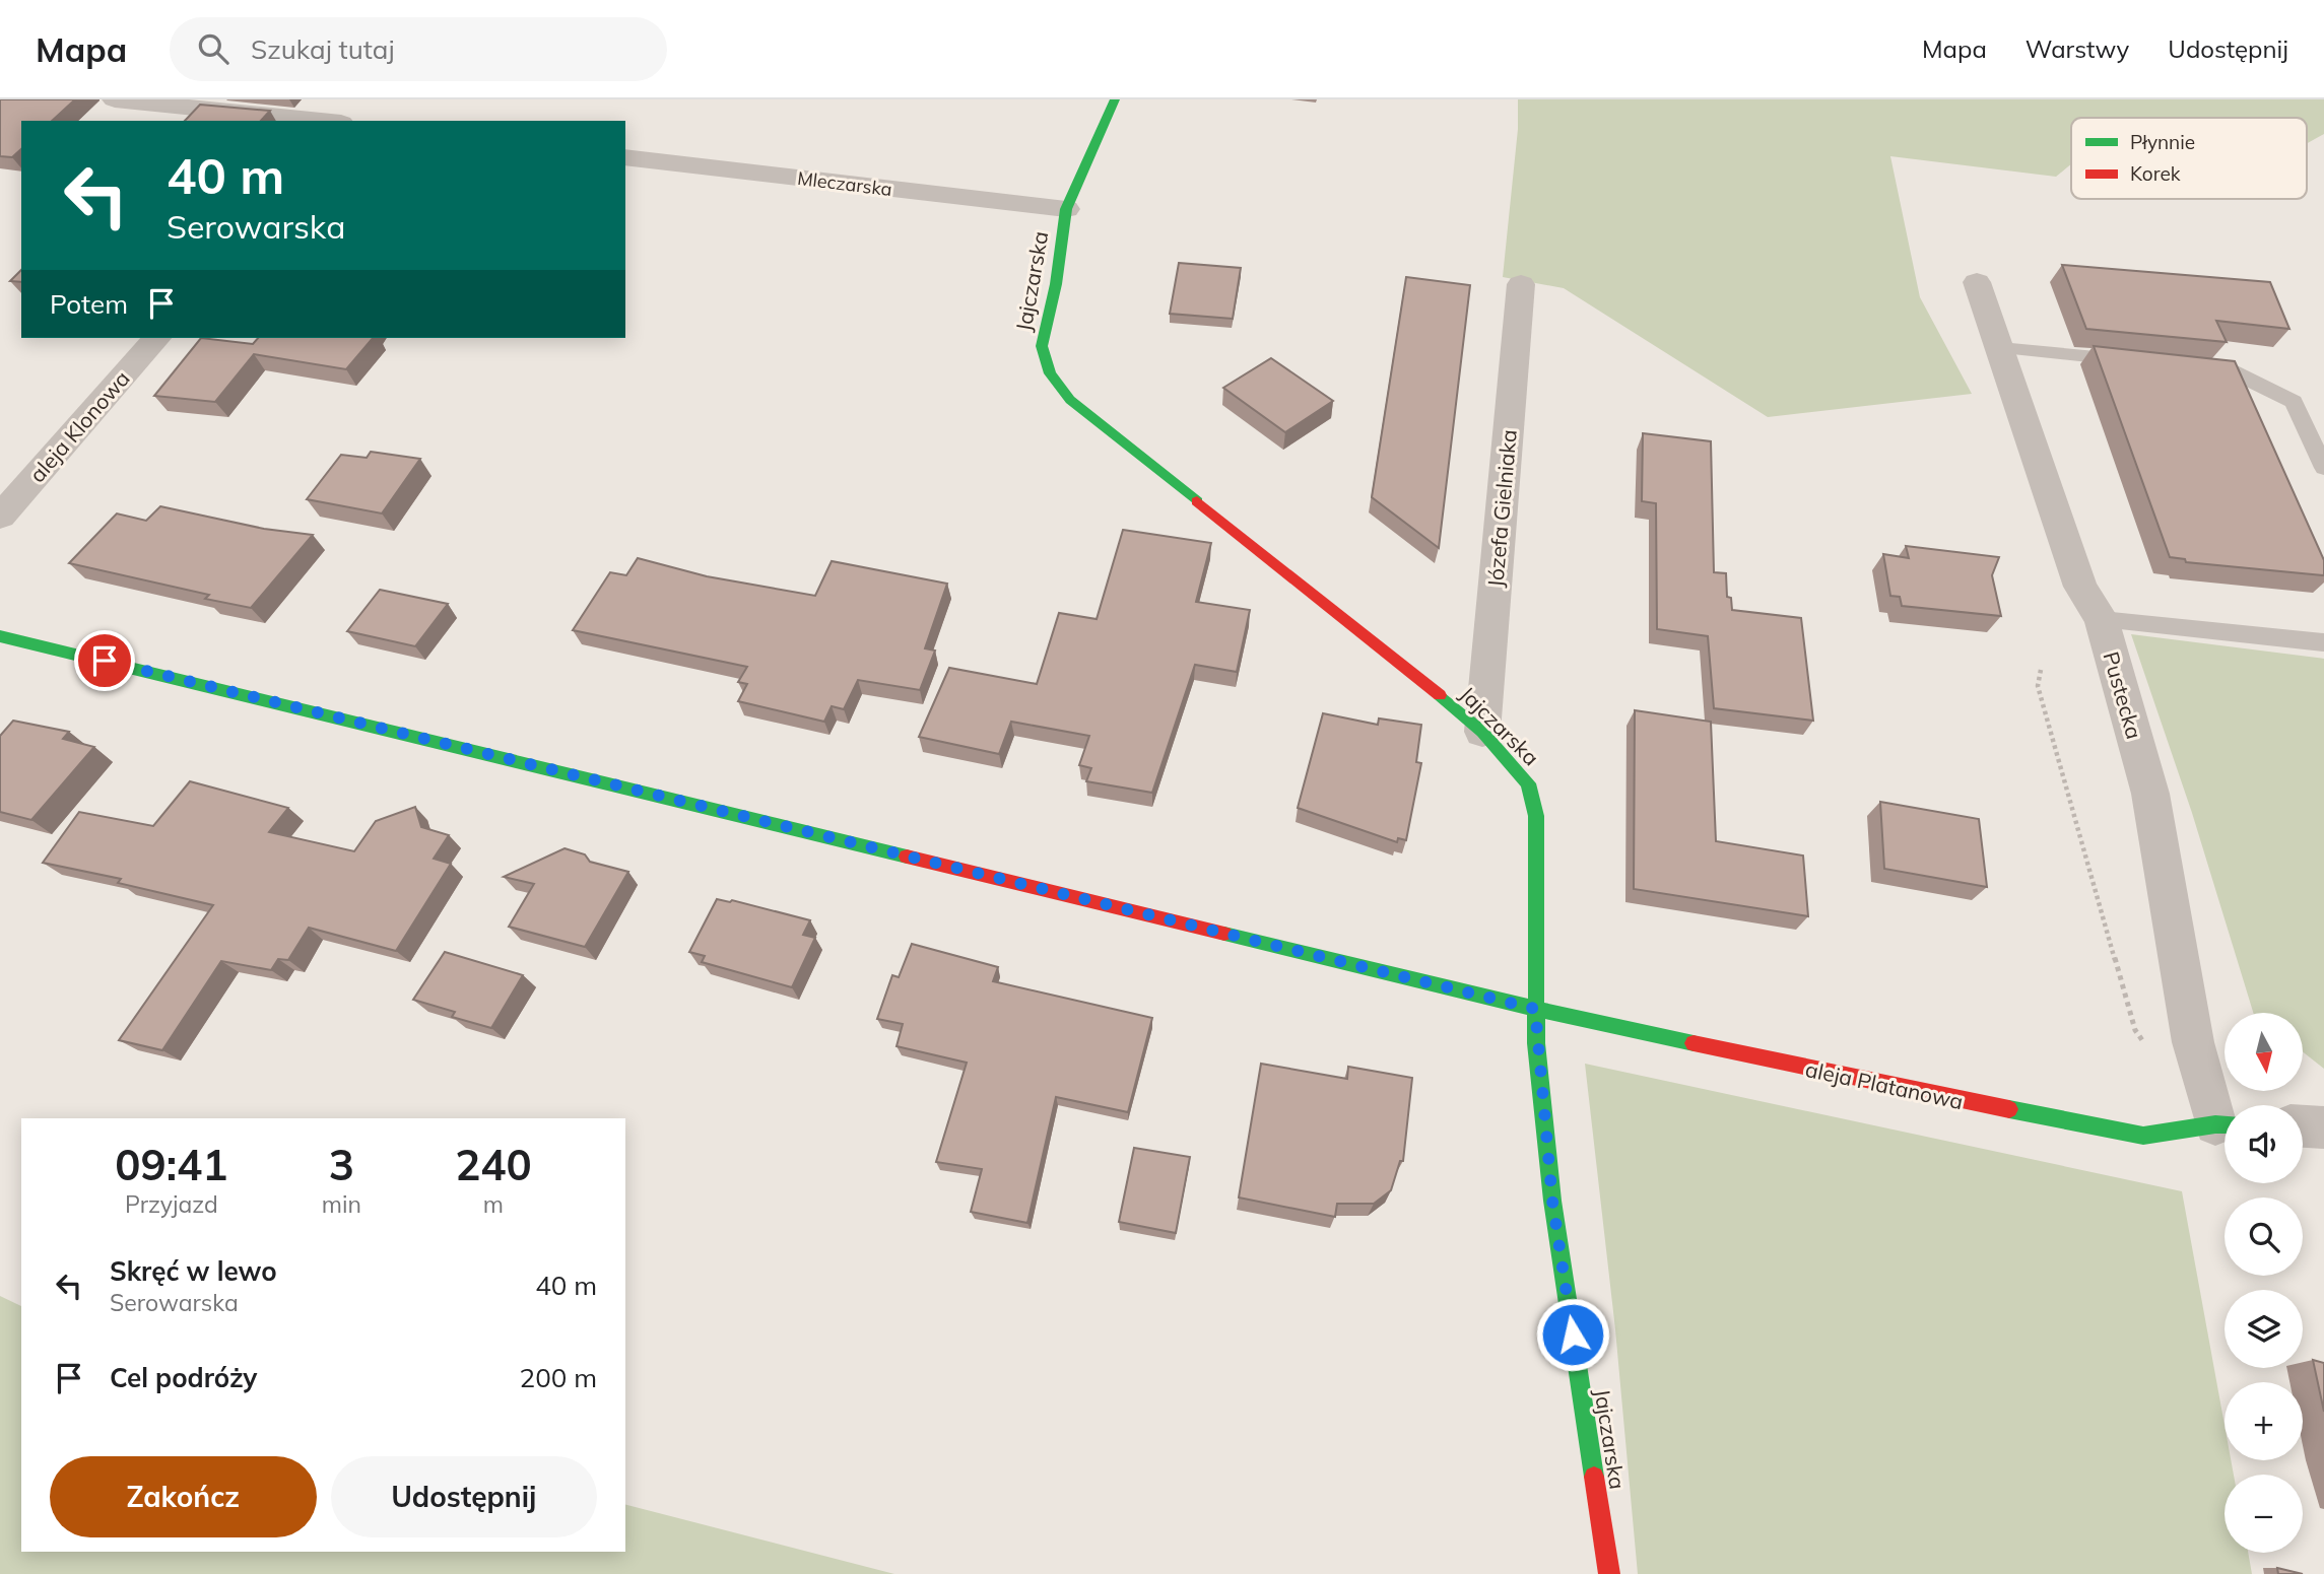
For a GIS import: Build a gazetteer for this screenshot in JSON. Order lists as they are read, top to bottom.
{
  "streets": {
    "street": [
      "Mleczarska",
      "Jajczarska",
      "aleja Klonowa",
      "Józefa Gielniaka",
      "Pustecka",
      "aleja Platanowa"
    ]
  },
  "crossings": [
    ["Mleczarska", "Jajczarska"],
    ["Jajczarska", "Józefa Gielniaka"],
    ["Jajczarska", "aleja Platanowa"]
  ],
  "legend": ["Płynnie", "Korek"],
  "north": "bottom",
  "page": {
    "header": "Mapa",
    "search": "Szukaj tutaj",
    "nav": ["Mapa", "Warstwy", "Udostępnij"],
    "turn": ["40 m", "Serowarska"],
    "then": "Potem",
    "map_buttons": ["+", "−"],
    "eta": [
      "09:41",
      "Przyjazd",
      "3",
      "min",
      "240",
      "m"
    ],
    "list": [
      {
        "name": "Skręć w lewo",
        "note": "Serowarska",
        "value": "40 m"
      },
      {
        "name": "Cel podróży",
        "value": "200 m"
      }
    ],
    "buttons": ["Zakończ", "Udostępnij"]
  }
}
